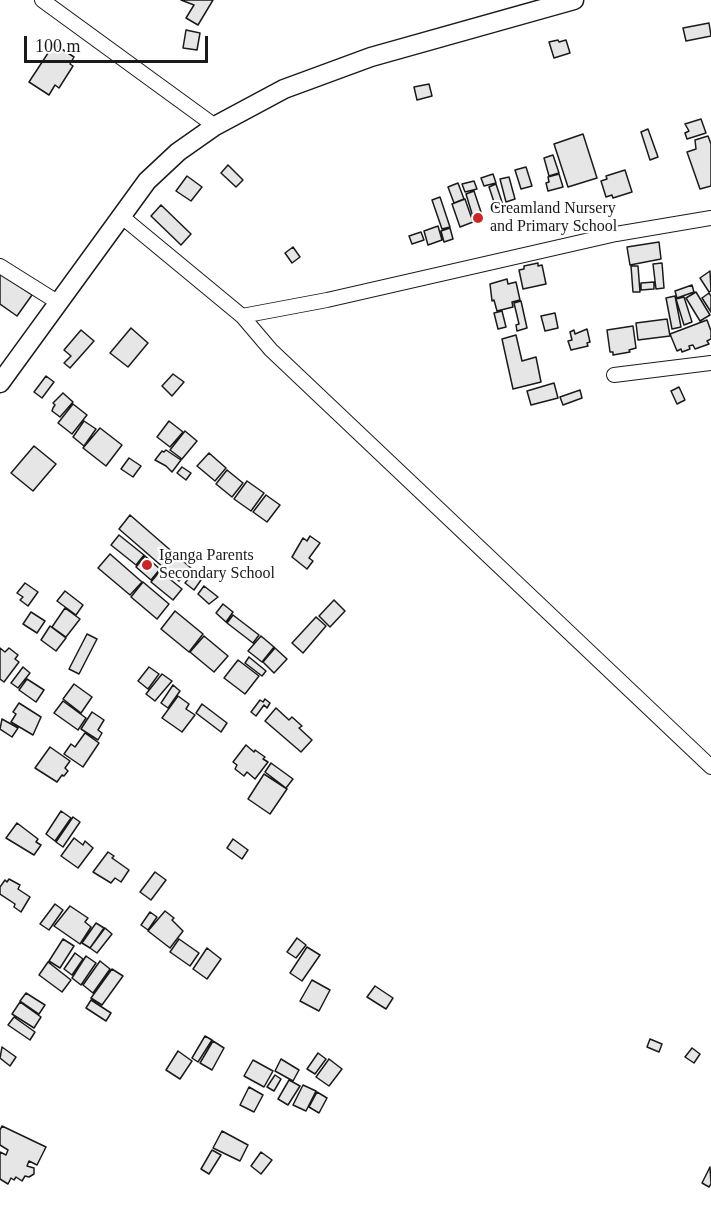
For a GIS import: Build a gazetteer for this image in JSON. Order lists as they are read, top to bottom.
{
  "places": ["Creamland Nursery and Primary School", "Iganga Parents Secondary School"],
  "scale_bar": "100 m"
}
